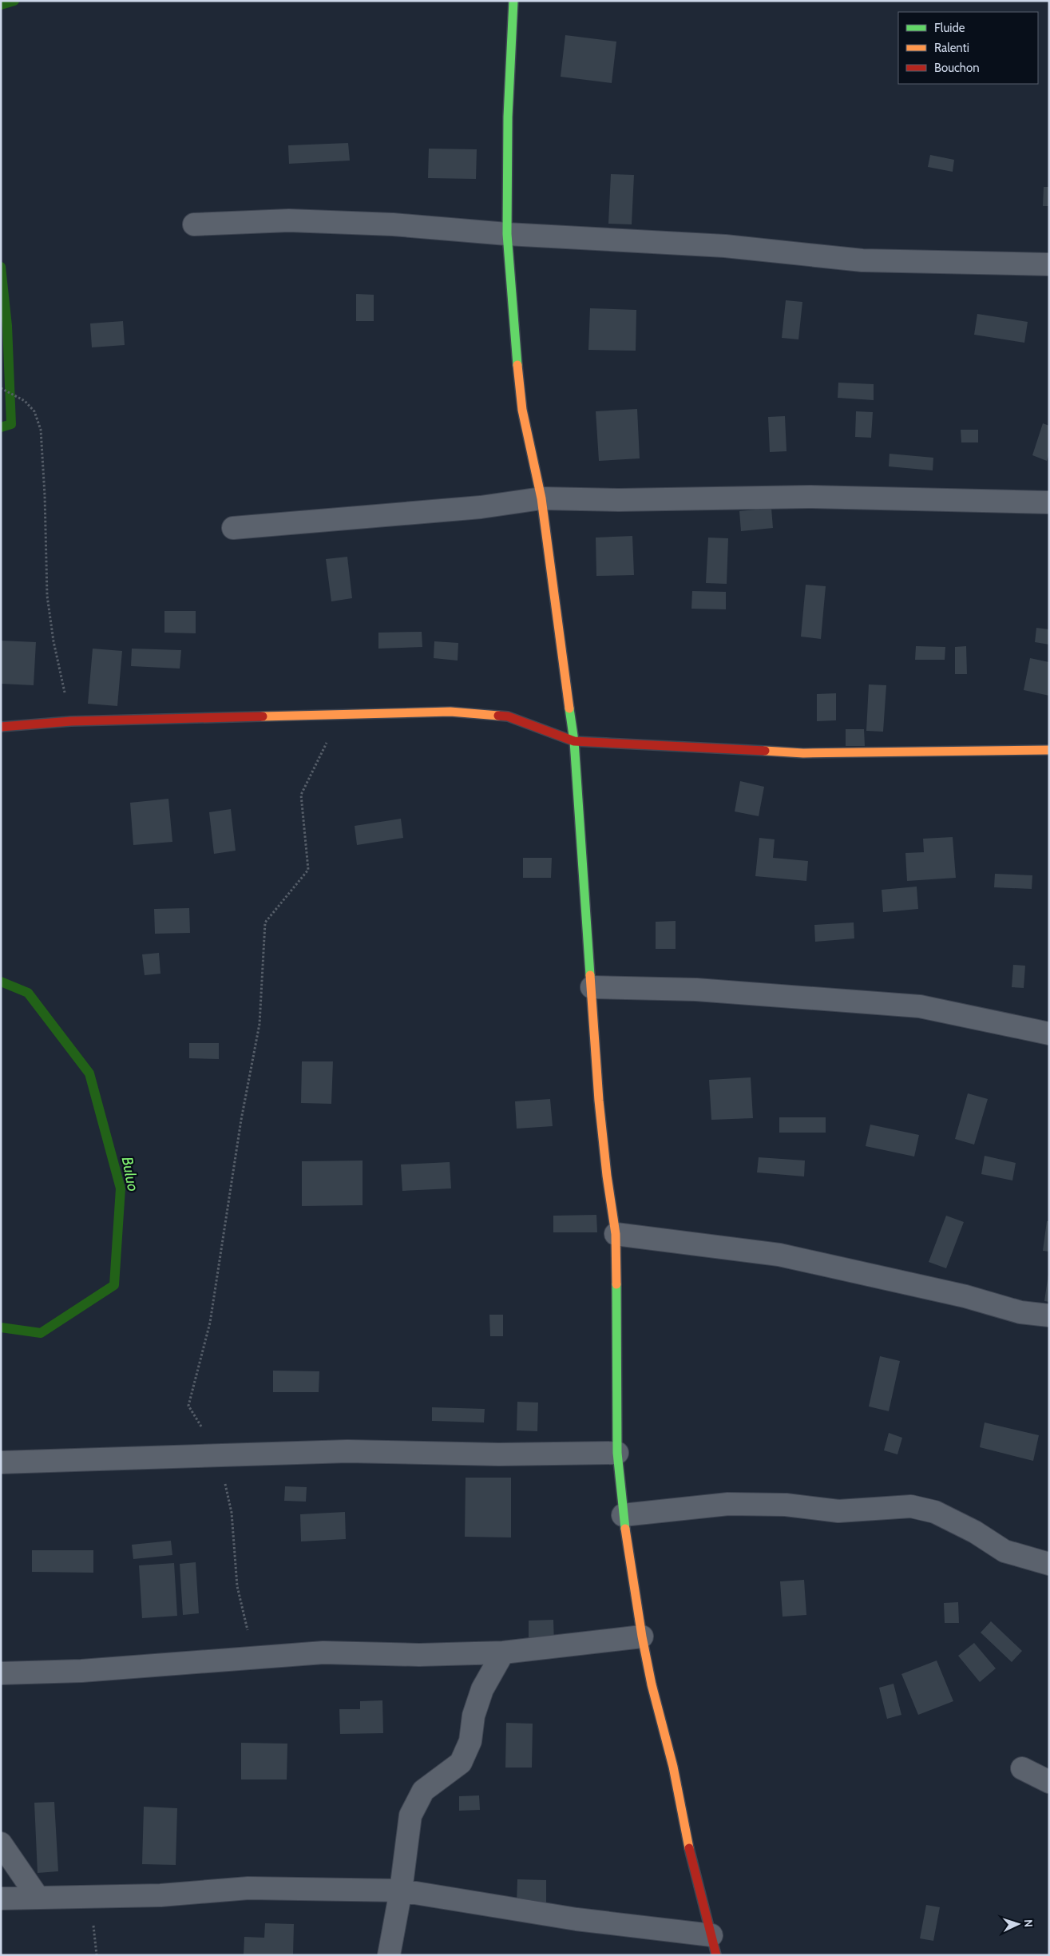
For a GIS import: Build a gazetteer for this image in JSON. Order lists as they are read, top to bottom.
{
  "water": ["Buluo"],
  "legend": ["Fluide", "Ralenti", "Bouchon"],
  "north": "right"
}
